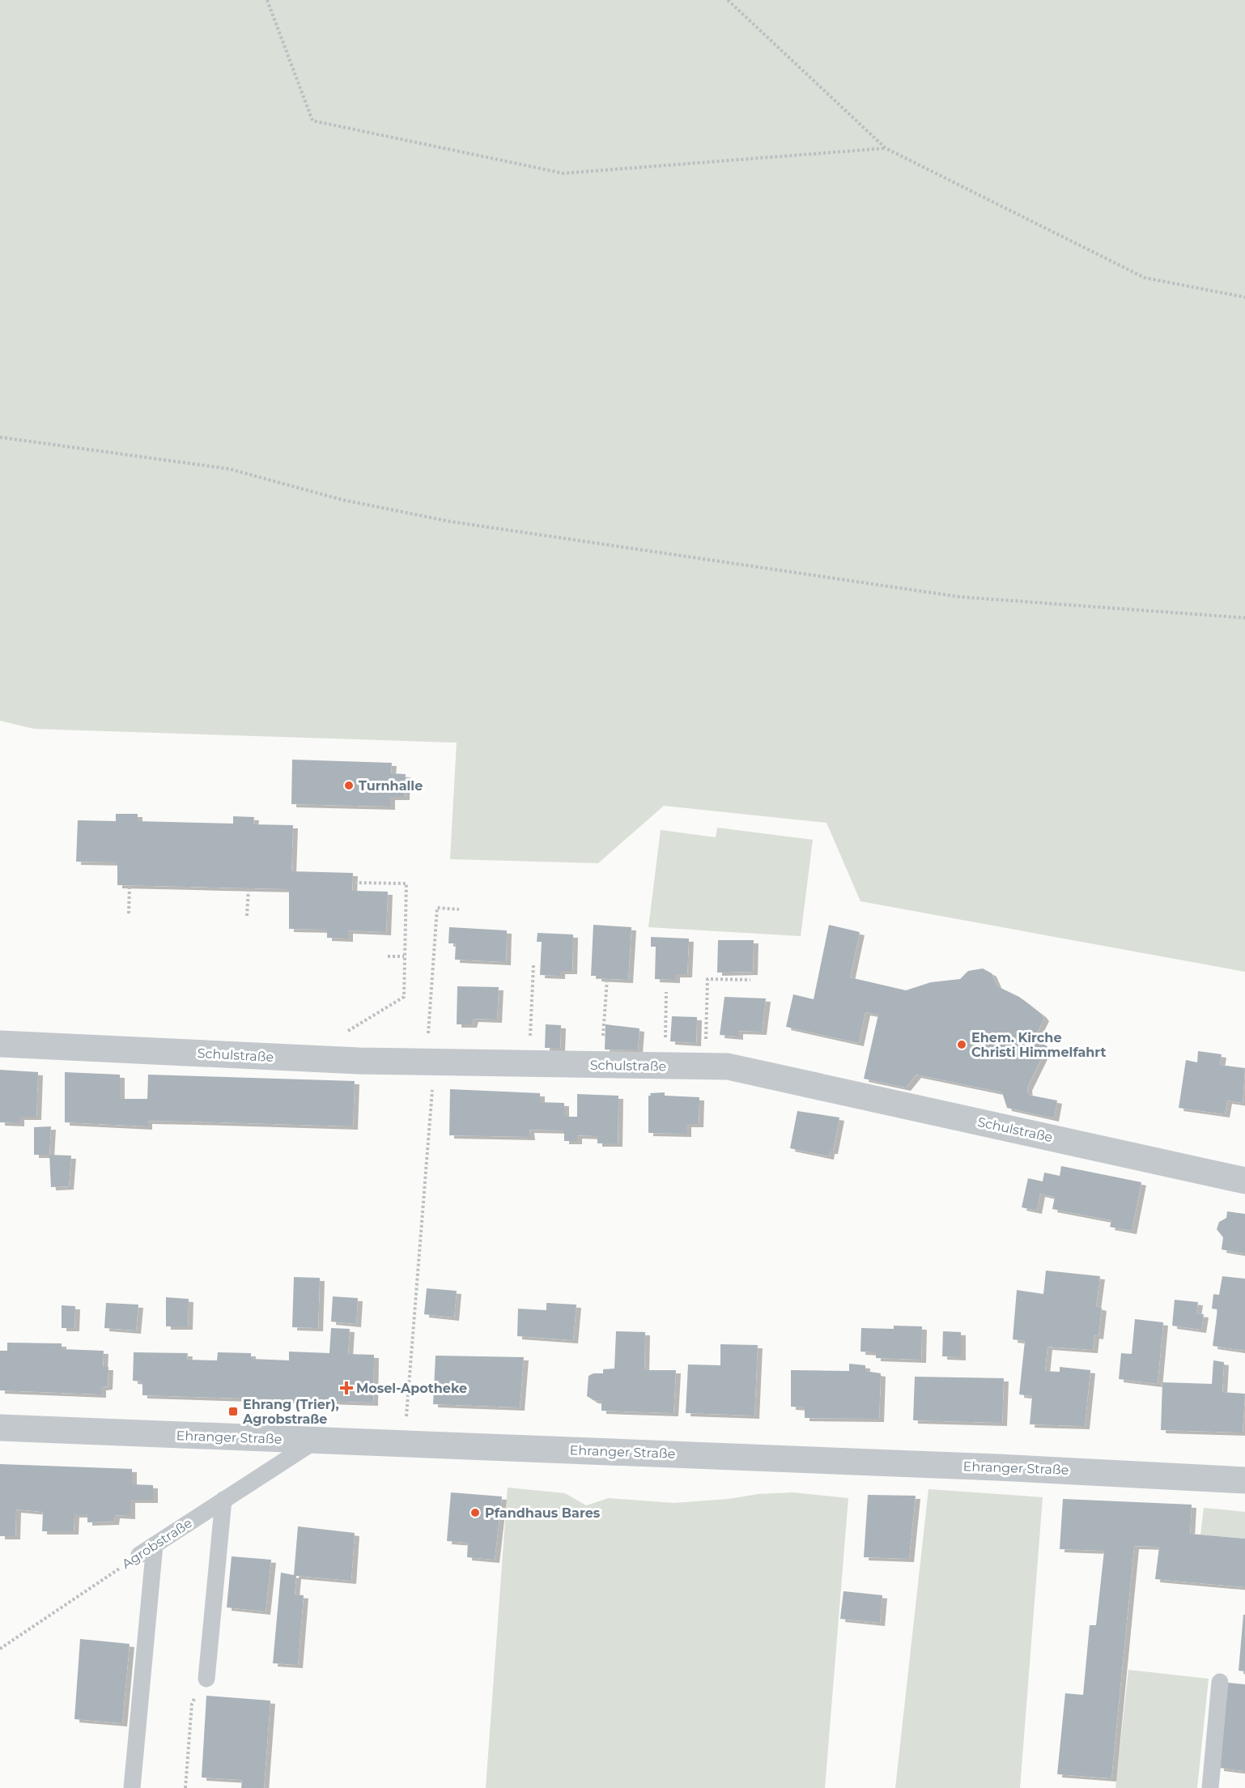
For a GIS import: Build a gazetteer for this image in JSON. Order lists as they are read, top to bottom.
{
  "streets": {
    "street": ["Schulstraße", "Ehranger Straße"],
    "lane": ["Agrobstraße"]
  },
  "crossings": [
    ["Ehranger Straße", "Agrobstraße"]
  ],
  "places": {
    "other": ["Turnhalle", "Ehem. Kirche Christi Himmelfahrt", "Pfandhaus Bares"],
    "health": ["Mosel-Apotheke"],
    "transit": ["Ehrang (Trier), Agrobstraße"]
  }
}
